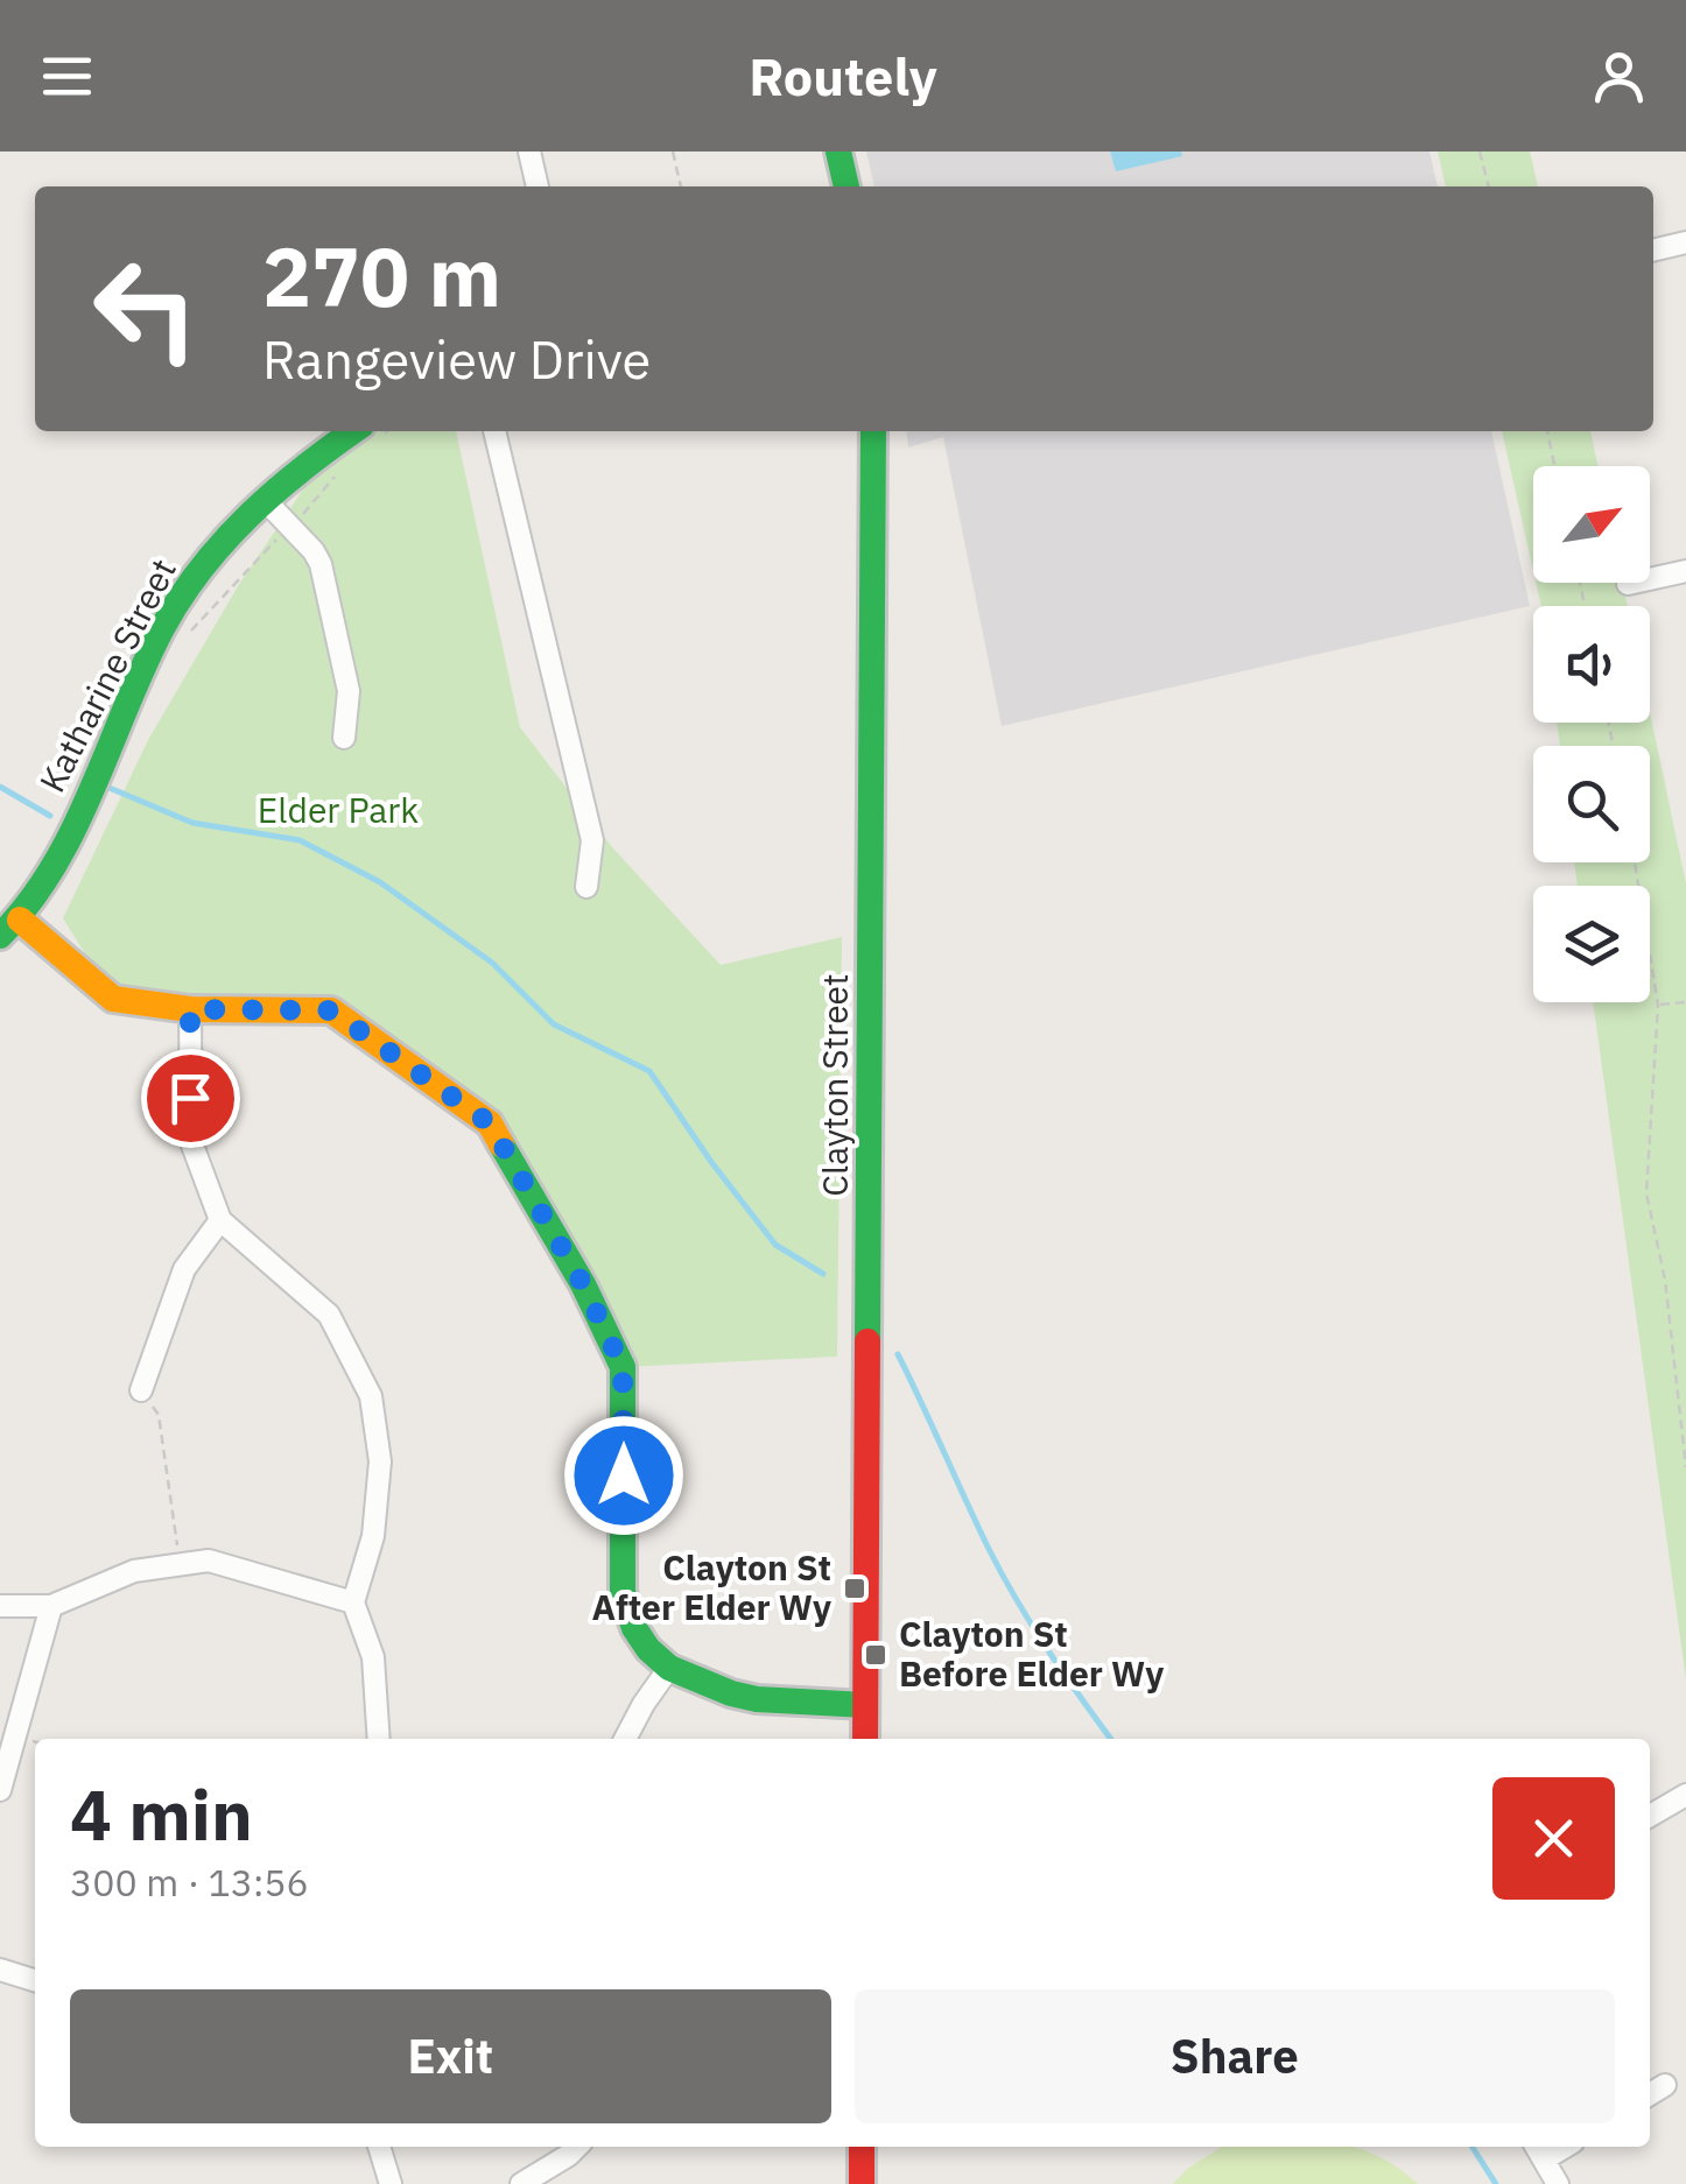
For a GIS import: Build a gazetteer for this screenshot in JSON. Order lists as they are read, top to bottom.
{
  "streets": {
    "main road": ["Katharine Street", "Clayton Street"]
  },
  "parks": ["Elder Park"],
  "places": {
    "transit": ["Clayton St After Elder Wy", "Clayton St Before Elder Wy"]
  },
  "north": "top right",
  "page": {
    "header": "Routely",
    "turn": ["270 m", "Rangeview Drive"],
    "heading": ["4 min", "300 m · 13:56"],
    "buttons": ["Exit", "Share"]
  }
}
